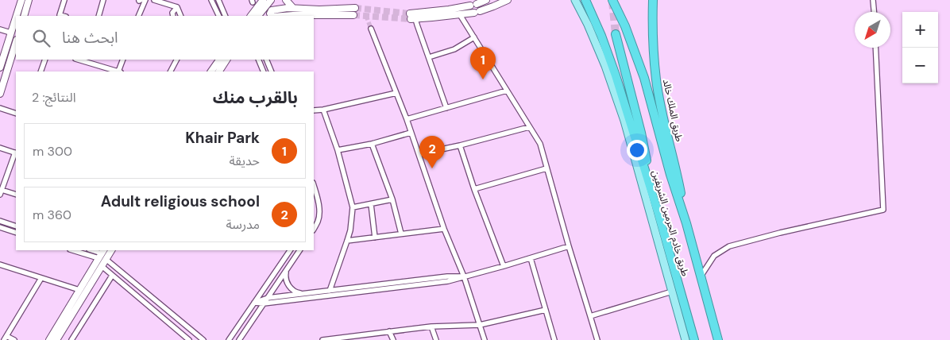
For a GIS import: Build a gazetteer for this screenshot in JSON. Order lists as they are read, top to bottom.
{
  "streets": {
    "highway": ["طريق الملك خالد", "طريق خادم الحرمين الشريفين"]
  },
  "crossings": [
    ["طريق الملك خالد", "طريق خادم الحرمين الشريفين"]
  ],
  "north": "bottom left",
  "page": {
    "map_buttons": ["+", "−"],
    "search": "ابحث هنا",
    "pins": ["1", "2"],
    "heading": ["بالقرب منك", "النتائج: 2"],
    "list": [
      {
        "mark": "1",
        "name": "Khair Park",
        "note": "حديقة",
        "value": "300 m"
      },
      {
        "mark": "2",
        "name": "Adult religious school",
        "note": "مدرسة",
        "value": "360 m"
      }
    ]
  }
}
